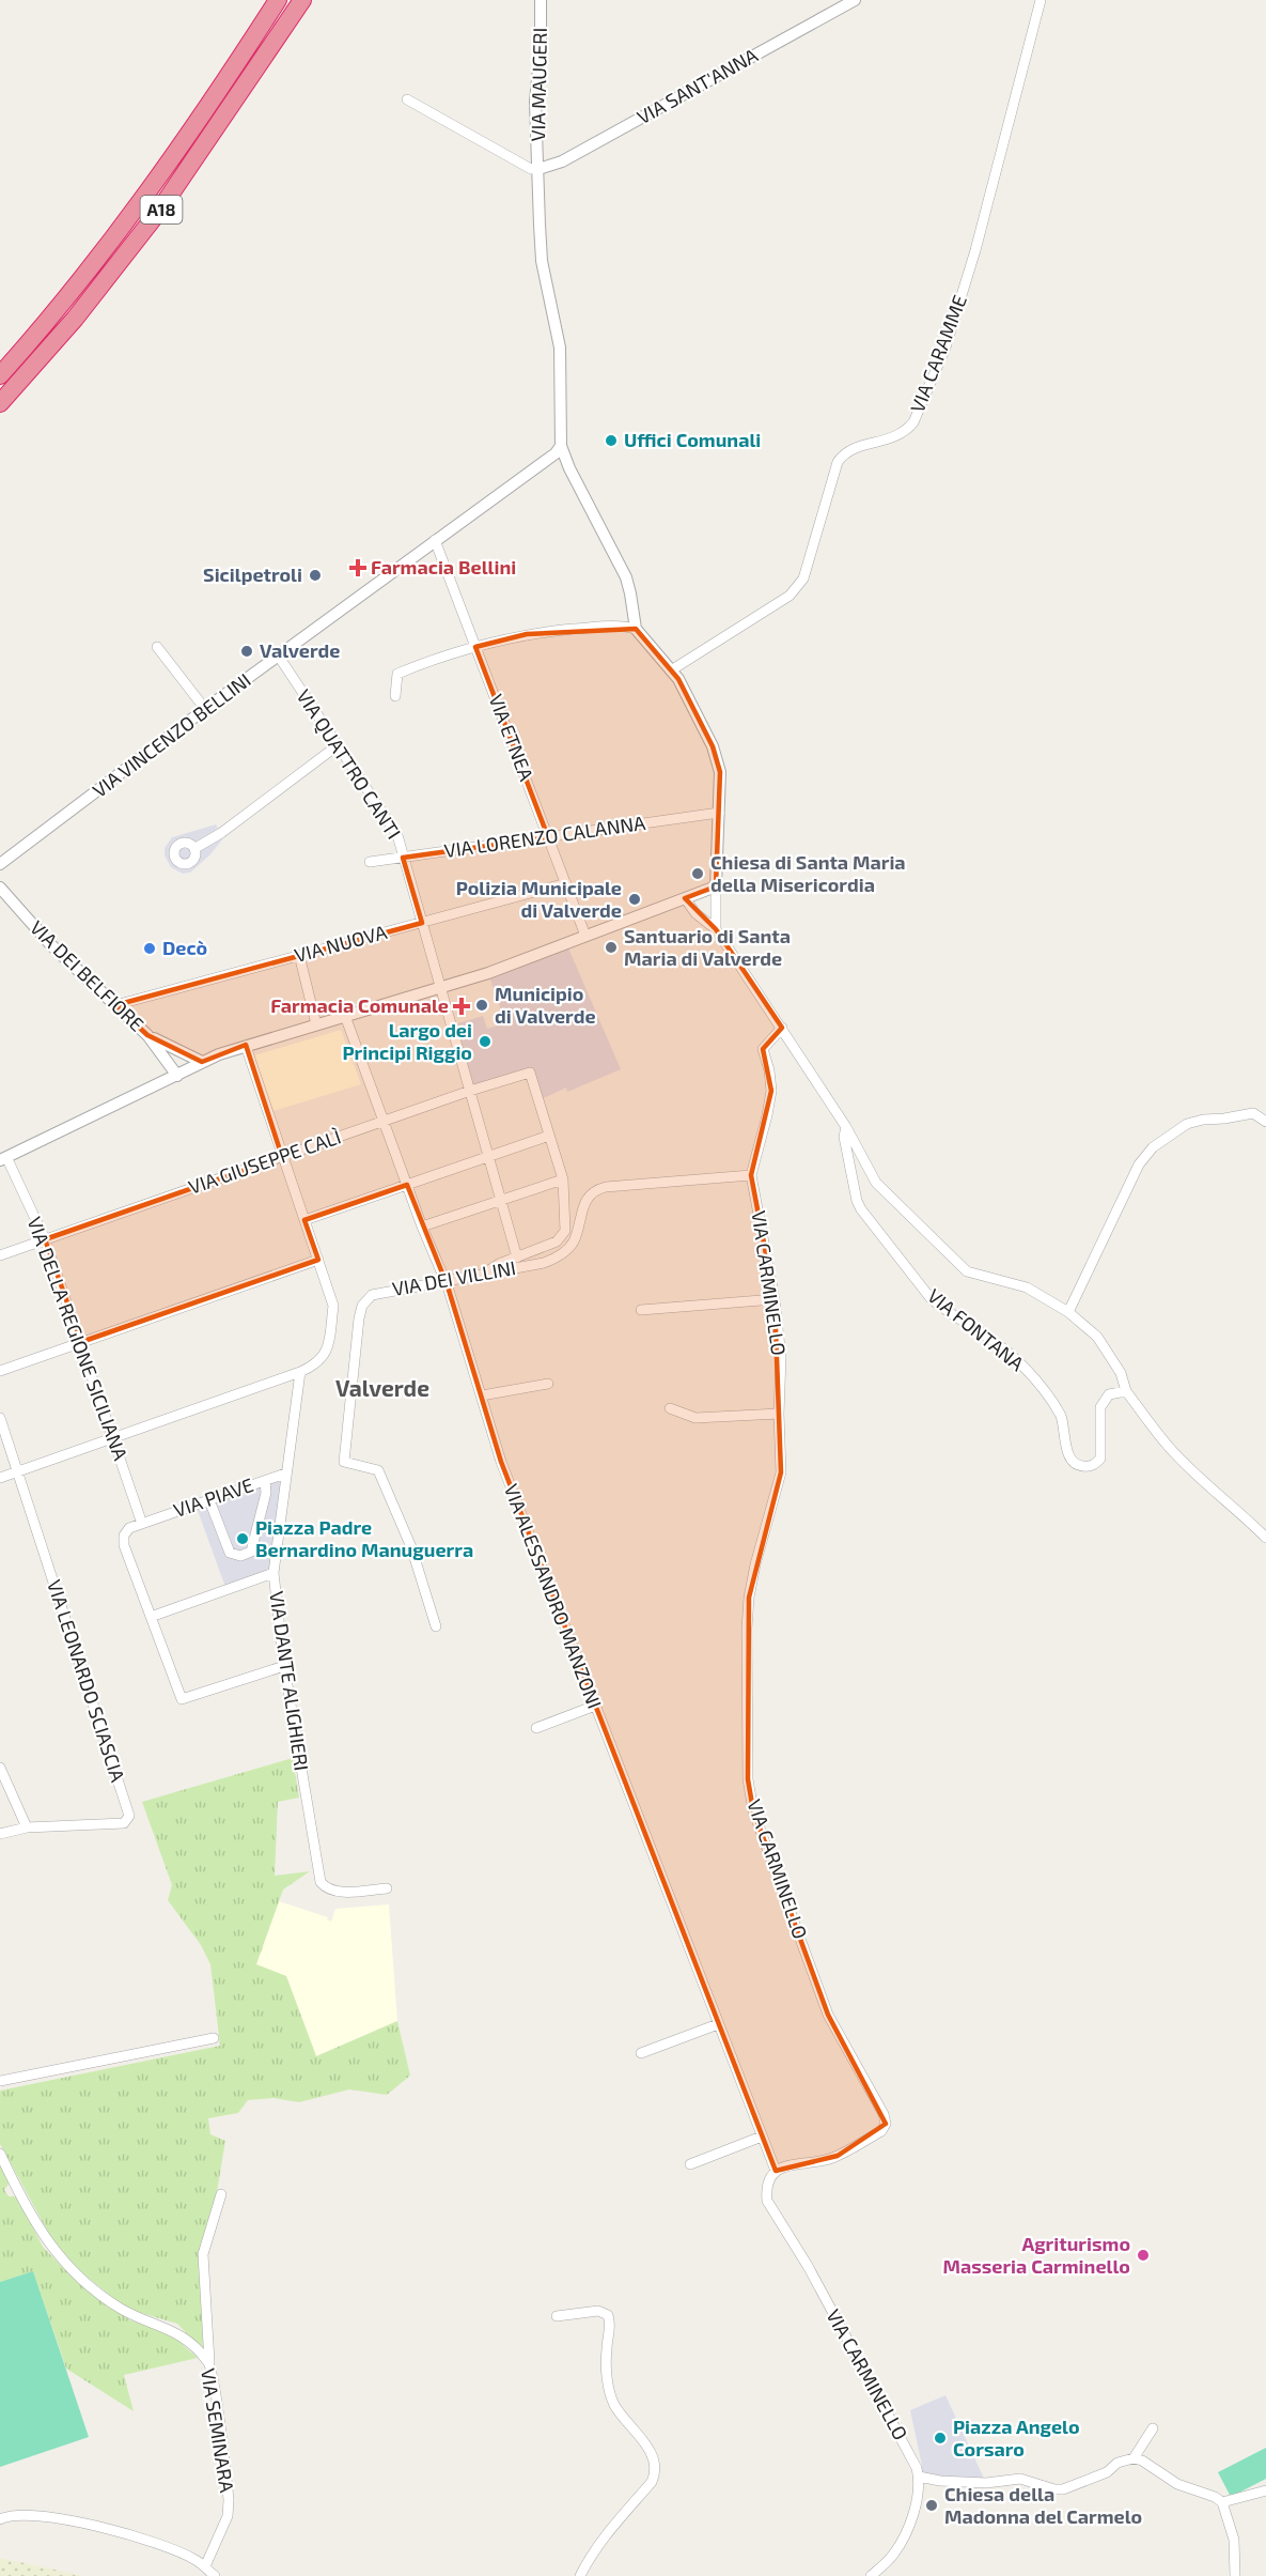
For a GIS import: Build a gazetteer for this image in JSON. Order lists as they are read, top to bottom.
{
  "streets": {
    "highway": ["A18"],
    "street": [
      "VIA MAUGERI",
      "VIA SANT'ANNA",
      "VIA CARAMME",
      "VIA VINCENZO BELLINI",
      "VIA ETNEA",
      "VIA QUATTRO CANTI",
      "VIA LORENZO CALANNA",
      "VIA NUOVA",
      "VIA DEI BELFIORE",
      "VIA GIUSEPPE CALÌ",
      "VIA DEI VILLINI",
      "VIA CARMINELLO",
      "VIA FONTANA",
      "VIA DELLA REGIONE SICILIANA",
      "VIA PIAVE",
      "VIA ALESSANDRO MANZONI",
      "VIA LEONARDO SCIASCIA",
      "VIA DANTE ALIGHIERI",
      "VIA SEMINARA"
    ]
  },
  "crossings": [
    ["VIA MAUGERI", "VIA SANT'ANNA"],
    ["VIA MAUGERI", "VIA VINCENZO BELLINI"],
    ["VIA VINCENZO BELLINI", "VIA ETNEA"],
    ["VIA VINCENZO BELLINI", "VIA QUATTRO CANTI"],
    ["VIA ETNEA", "VIA LORENZO CALANNA"],
    ["VIA ETNEA", "VIA NUOVA"],
    ["VIA QUATTRO CANTI", "VIA LORENZO CALANNA"],
    ["VIA QUATTRO CANTI", "VIA NUOVA"],
    ["VIA QUATTRO CANTI", "VIA GIUSEPPE CALÌ"],
    ["VIA NUOVA", "VIA DEI BELFIORE"],
    ["VIA GIUSEPPE CALÌ", "VIA DELLA REGIONE SICILIANA"],
    ["VIA GIUSEPPE CALÌ", "VIA ALESSANDRO MANZONI"],
    ["VIA DEI VILLINI", "VIA CARMINELLO"],
    ["VIA DEI VILLINI", "VIA ALESSANDRO MANZONI"],
    ["VIA CARMINELLO", "VIA FONTANA"],
    ["VIA CARMINELLO", "VIA ALESSANDRO MANZONI"],
    ["VIA DELLA REGIONE SICILIANA", "VIA PIAVE"],
    ["VIA PIAVE", "VIA DANTE ALIGHIERI"]
  ],
  "districts": ["Valverde"],
  "places": {
    "other": [
      "Uffici Comunali",
      "Sicilpetroli",
      "Valverde",
      "Chiesa di Santa Maria della Misericordia",
      "Polizia Municipale di Valverde",
      "Santuario di Santa Maria di Valverde",
      "Decò",
      "Municipio di Valverde",
      "Largo dei Principi Riggio",
      "Piazza Padre Bernardino Manuguerra",
      "Agriturismo Masseria Carminello",
      "Piazza Angelo Corsaro",
      "Chiesa della Madonna del Carmelo"
    ],
    "health": ["Farmacia Bellini", "Farmacia Comunale"]
  }
}
